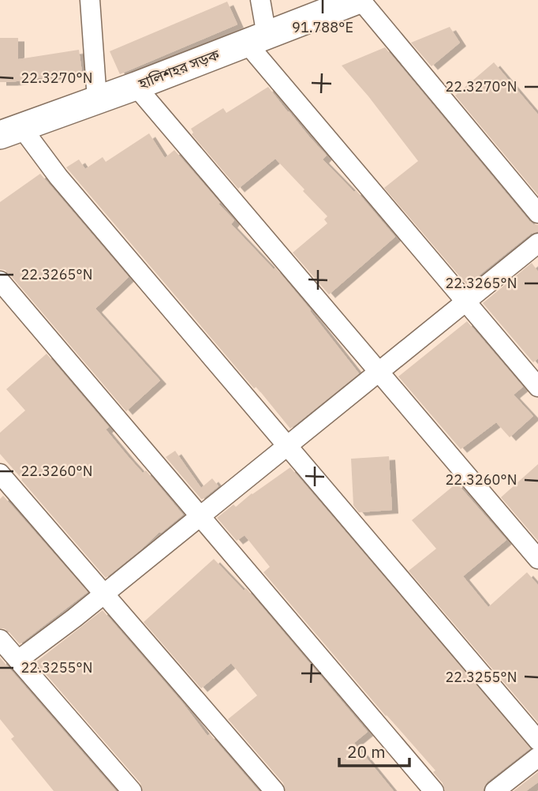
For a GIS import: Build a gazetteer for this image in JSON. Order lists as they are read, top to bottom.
{
  "streets": {
    "street": ["হালিশহর সড়ক"]
  },
  "scale_bar": "20 m",
  "coordinates": [
    "91.788°E",
    "22.3270°N",
    "22.3265°N",
    "22.3260°N",
    "22.3255°N"
  ]
}
